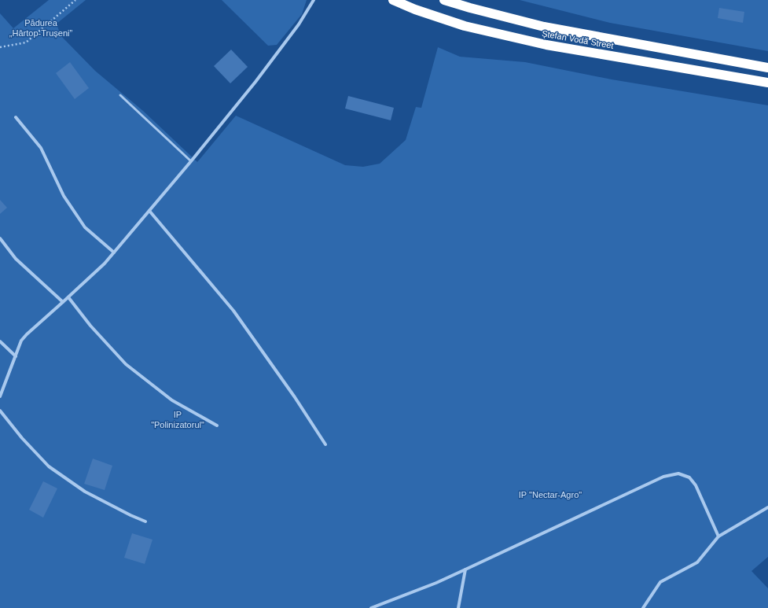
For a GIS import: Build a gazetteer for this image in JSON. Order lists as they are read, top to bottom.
{
  "streets": {
    "highway": ["Ștefan Vodă Street"]
  },
  "parks": ["Pădurea „Hârtop-Trușeni”", "IP \"Polinizatorul\"", "IP \"Nectar-Agro\""]
}
